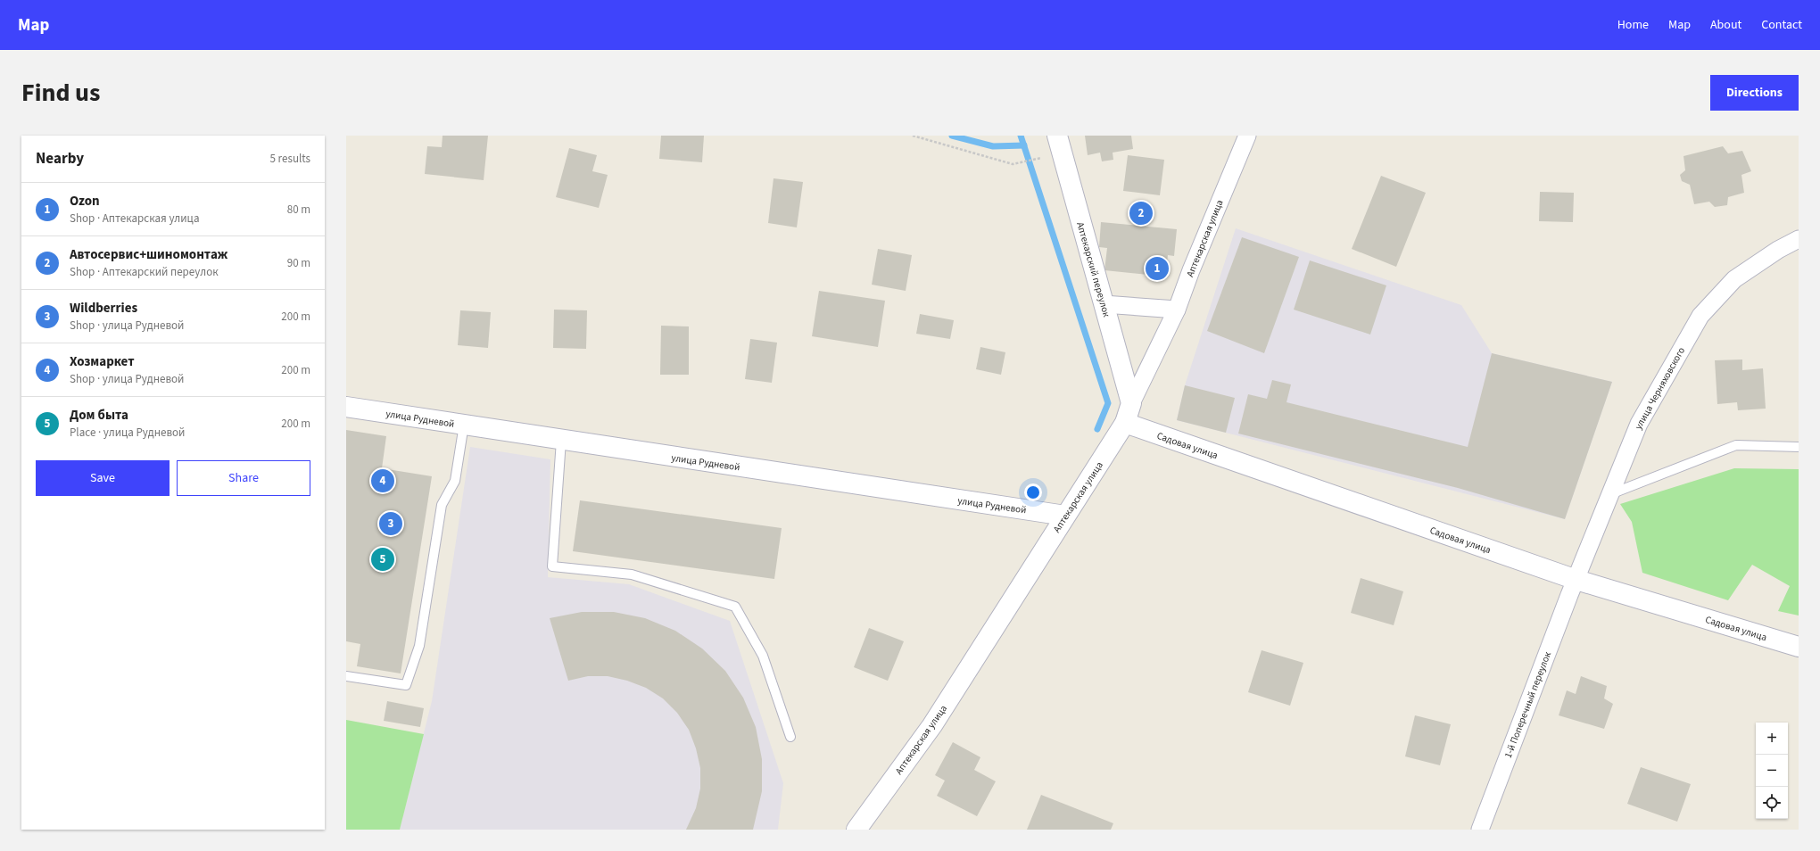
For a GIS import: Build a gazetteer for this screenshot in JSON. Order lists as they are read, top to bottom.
{
  "streets": {
    "street": [
      "Аптекарская улица",
      "Аптекарский переулок",
      "улица Черняховского",
      "улица Рудневой",
      "Садовая улица",
      "1-й Поперечный переулок"
    ]
  },
  "crossings": [
    ["Аптекарская улица", "Аптекарский переулок"],
    ["Аптекарская улица", "улица Рудневой"],
    ["Аптекарская улица", "Садовая улица"],
    ["улица Черняховского", "Садовая улица"],
    ["улица Черняховского", "1-й Поперечный переулок"],
    ["Садовая улица", "1-й Поперечный переулок"]
  ],
  "page": {
    "header": "Map",
    "nav": [
      "Home",
      "Map",
      "About",
      "Contact"
    ],
    "title": "Find us",
    "buttons": [
      "Directions",
      ["Save", "Share"]
    ],
    "heading": ["Nearby", "5 results"],
    "list": [
      {
        "mark": "1",
        "name": "Ozon",
        "note": "Shop · Аптекарская улица",
        "value": "80 m"
      },
      {
        "mark": "2",
        "name": "Автосервис+шиномонтаж",
        "note": "Shop · Аптекарский переулок",
        "value": "90 m"
      },
      {
        "mark": "3",
        "name": "Wildberries",
        "note": "Shop · улица Рудневой",
        "value": "200 m"
      },
      {
        "mark": "4",
        "name": "Хозмаркет",
        "note": "Shop · улица Рудневой",
        "value": "200 m"
      },
      {
        "mark": "5",
        "name": "Дом быта",
        "note": "Place · улица Рудневой",
        "value": "200 m"
      }
    ],
    "pins": [
      "2",
      "1",
      "4",
      "3",
      "5"
    ],
    "map_buttons": ["+", "−"]
  }
}
